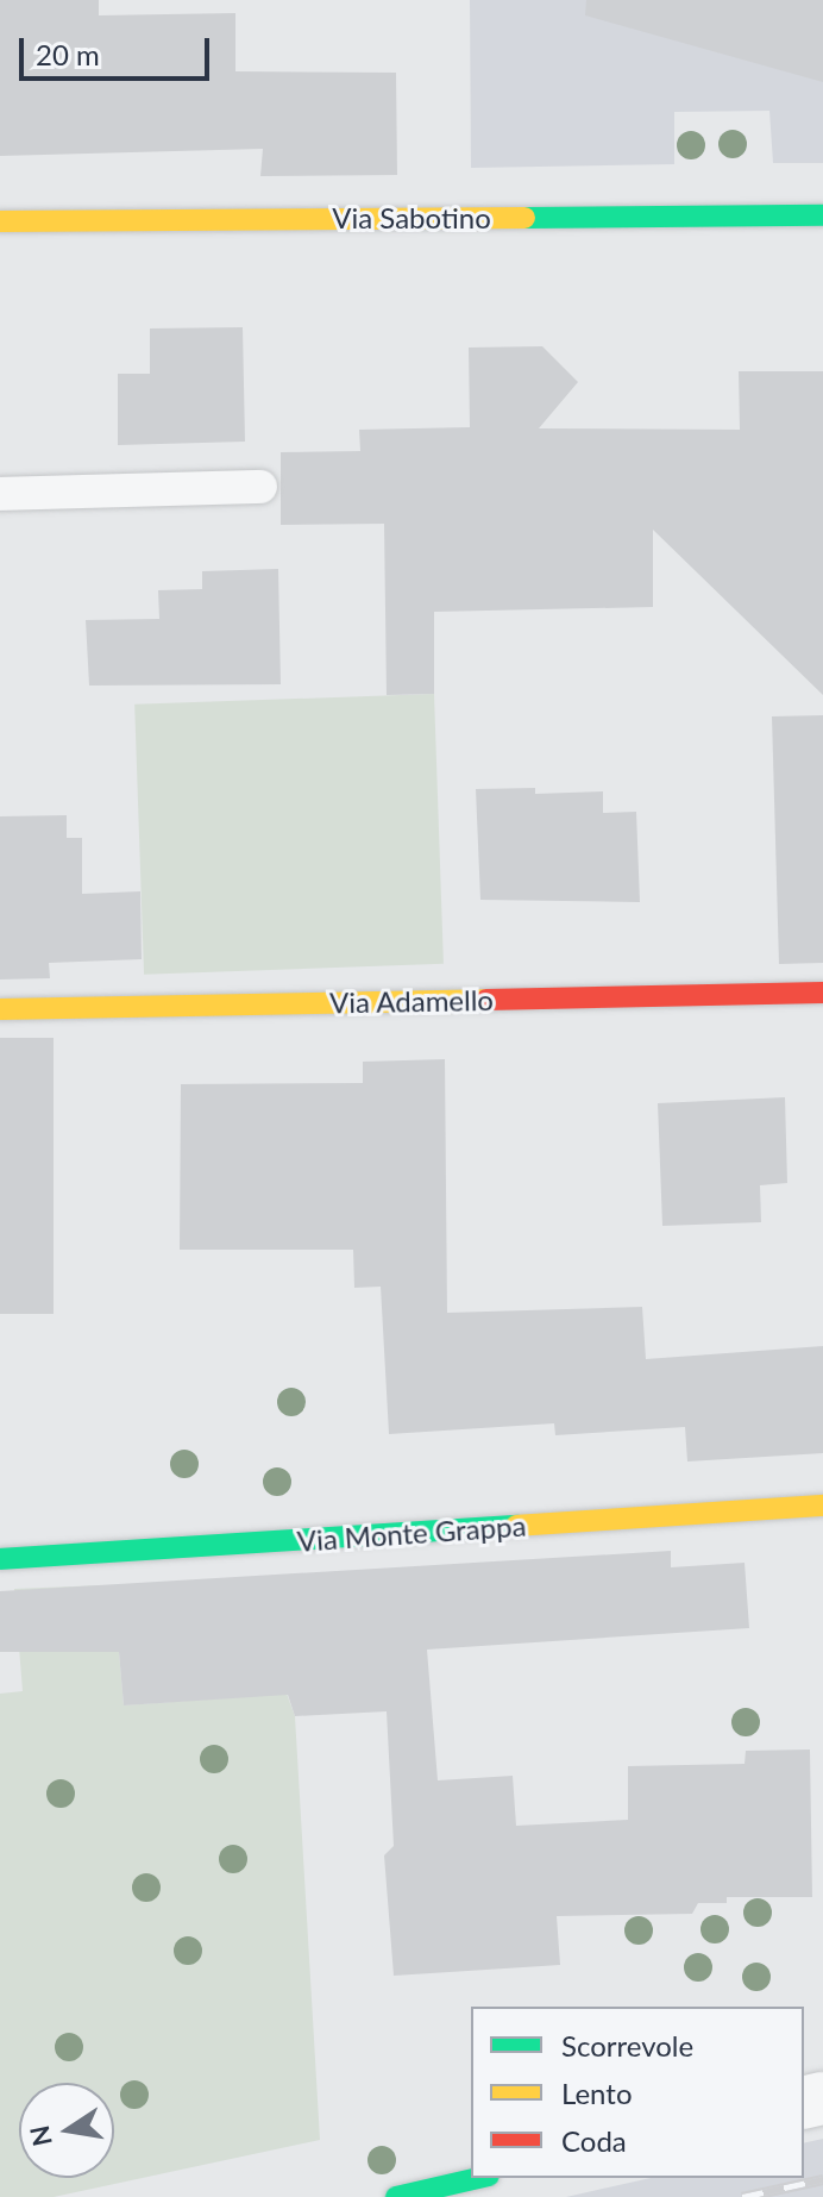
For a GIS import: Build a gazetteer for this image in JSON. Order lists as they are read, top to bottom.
{
  "streets": {
    "street": ["Via Sabotino", "Via Adamello", "Via Monte Grappa"]
  },
  "legend": ["Scorrevole", "Lento", "Coda"],
  "scale_bar": "20 m",
  "north": "left"
}
